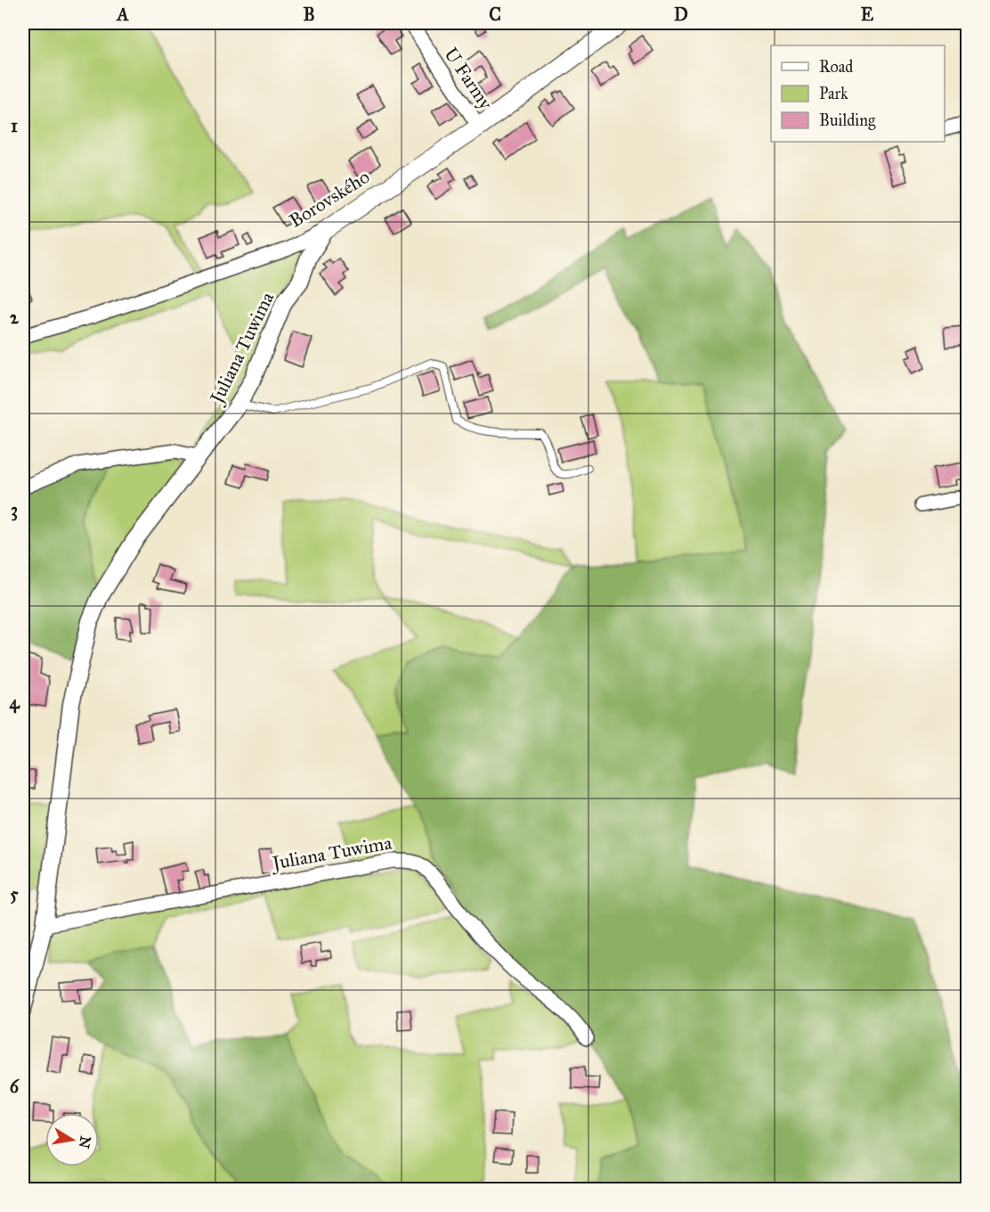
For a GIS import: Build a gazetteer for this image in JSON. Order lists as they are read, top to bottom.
{
  "streets": {
    "main road": ["Borovského"],
    "street": ["U Farmy", "Juliana Tuwima"]
  },
  "crossings": [
    ["U Farmy", "Borovského"],
    ["Borovského", "Juliana Tuwima"]
  ],
  "legend": ["Road", "Park", "Building"],
  "north": "right",
  "grid": {
    "columns": [
      "A",
      "B",
      "C",
      "D",
      "E"
    ],
    "rows": [
      "1",
      "2",
      "3",
      "4",
      "5",
      "6"
    ]
  }
}
